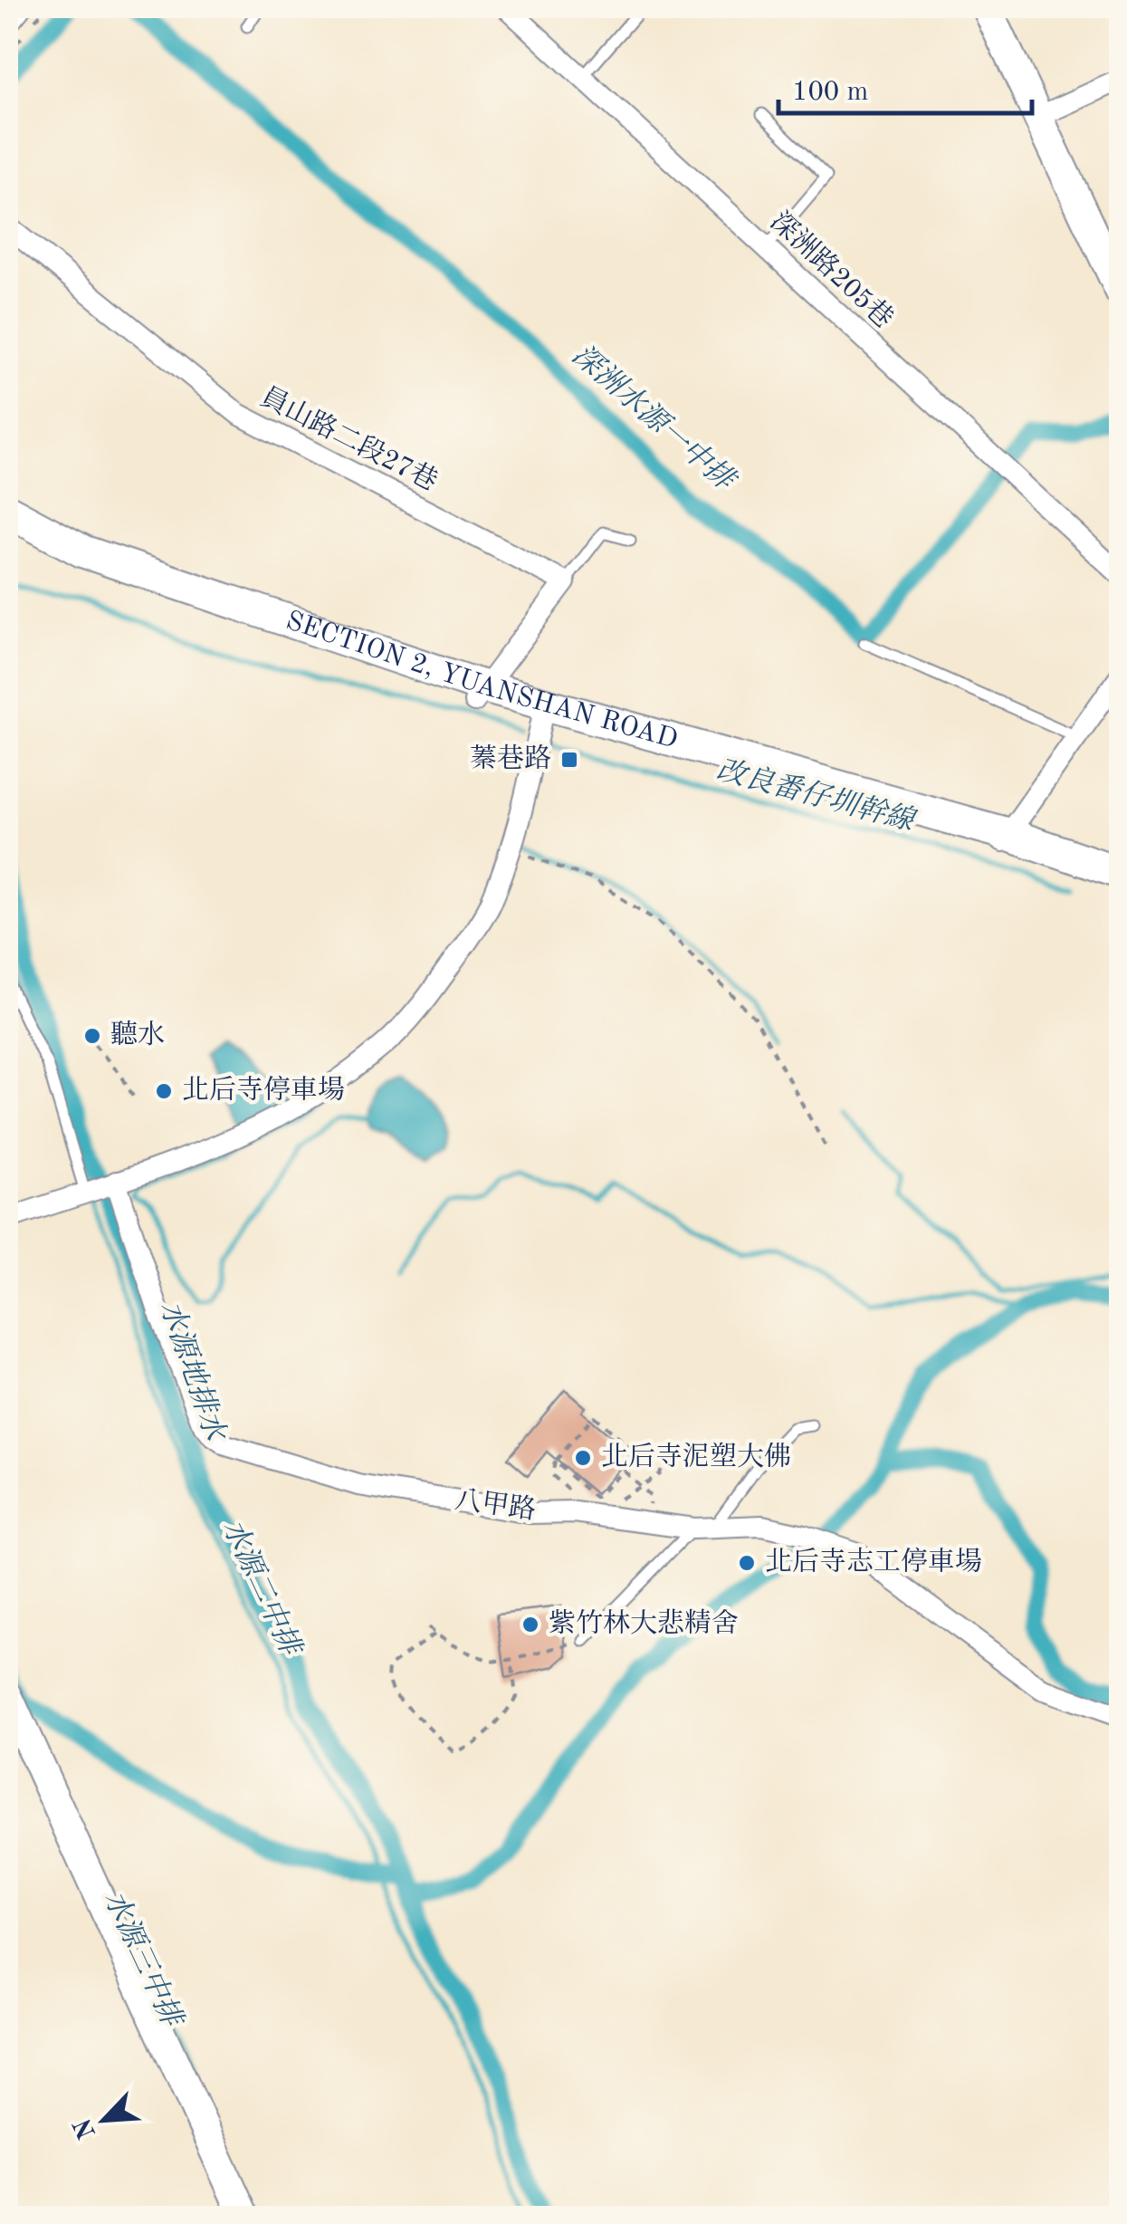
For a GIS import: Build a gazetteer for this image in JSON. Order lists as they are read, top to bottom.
{
  "streets": {
    "main road": ["SECTION 2, YUANSHAN ROAD"],
    "street": ["深洲路205巷", "員山路二段27巷", "八甲路"]
  },
  "water": [
    "深洲水源一中排",
    "改良番仔圳幹線",
    "水源地排水",
    "水源二中排",
    "水源三中排"
  ],
  "places": {
    "transit": ["蓁巷路"],
    "other": [
      "聽水",
      "北后寺停車場",
      "北后寺泥塑大佛",
      "北后寺志工停車場",
      "紫竹林大悲精舍"
    ]
  },
  "scale_bar": "100 m",
  "north": "bottom left"
}
